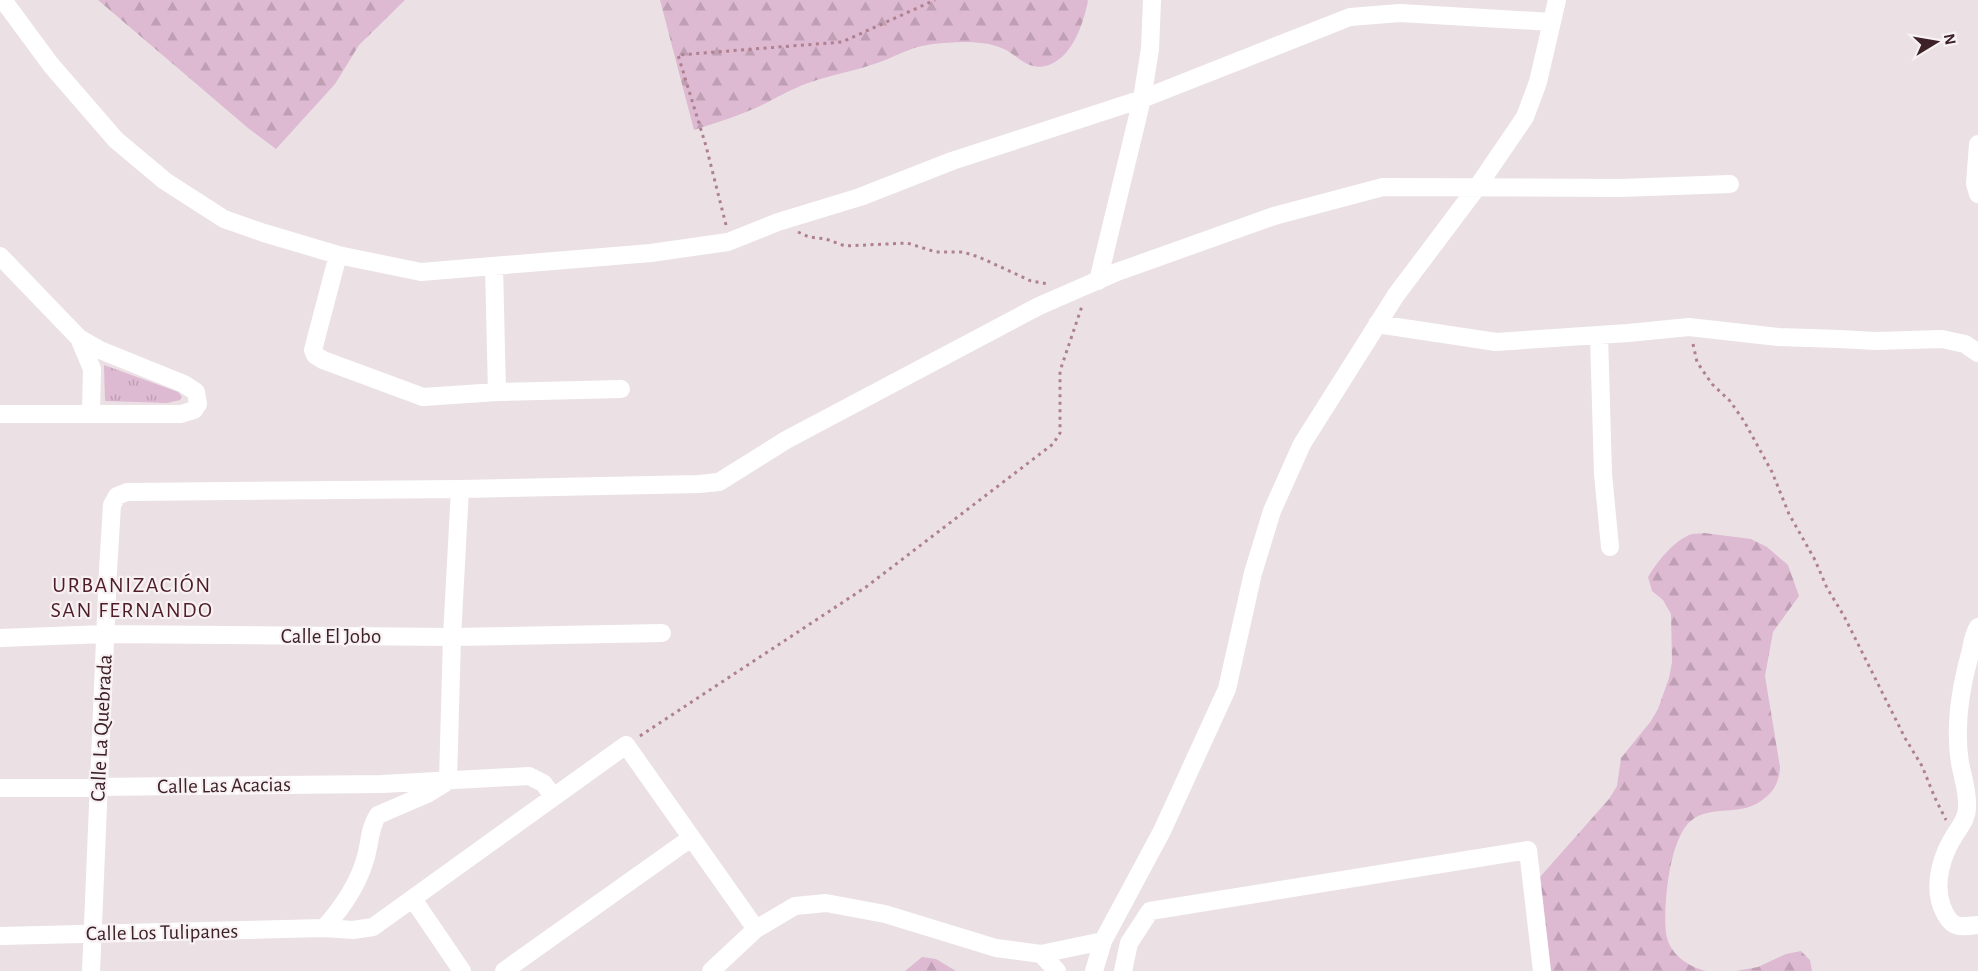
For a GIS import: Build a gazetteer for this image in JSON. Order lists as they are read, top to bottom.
{
  "streets": {
    "street": [
      "Calle El Jobo",
      "Calle La Quebrada",
      "Calle Las Acacias",
      "Calle Los Tulipanes"
    ]
  },
  "crossings": [
    ["Calle El Jobo", "Calle La Quebrada"],
    ["Calle La Quebrada", "Calle Las Acacias"],
    ["Calle La Quebrada", "Calle Los Tulipanes"],
    ["Calle Las Acacias", "Calle Los Tulipanes"]
  ],
  "districts": ["URBANIZACIÓN SAN FERNANDO"],
  "north": "right"
}
